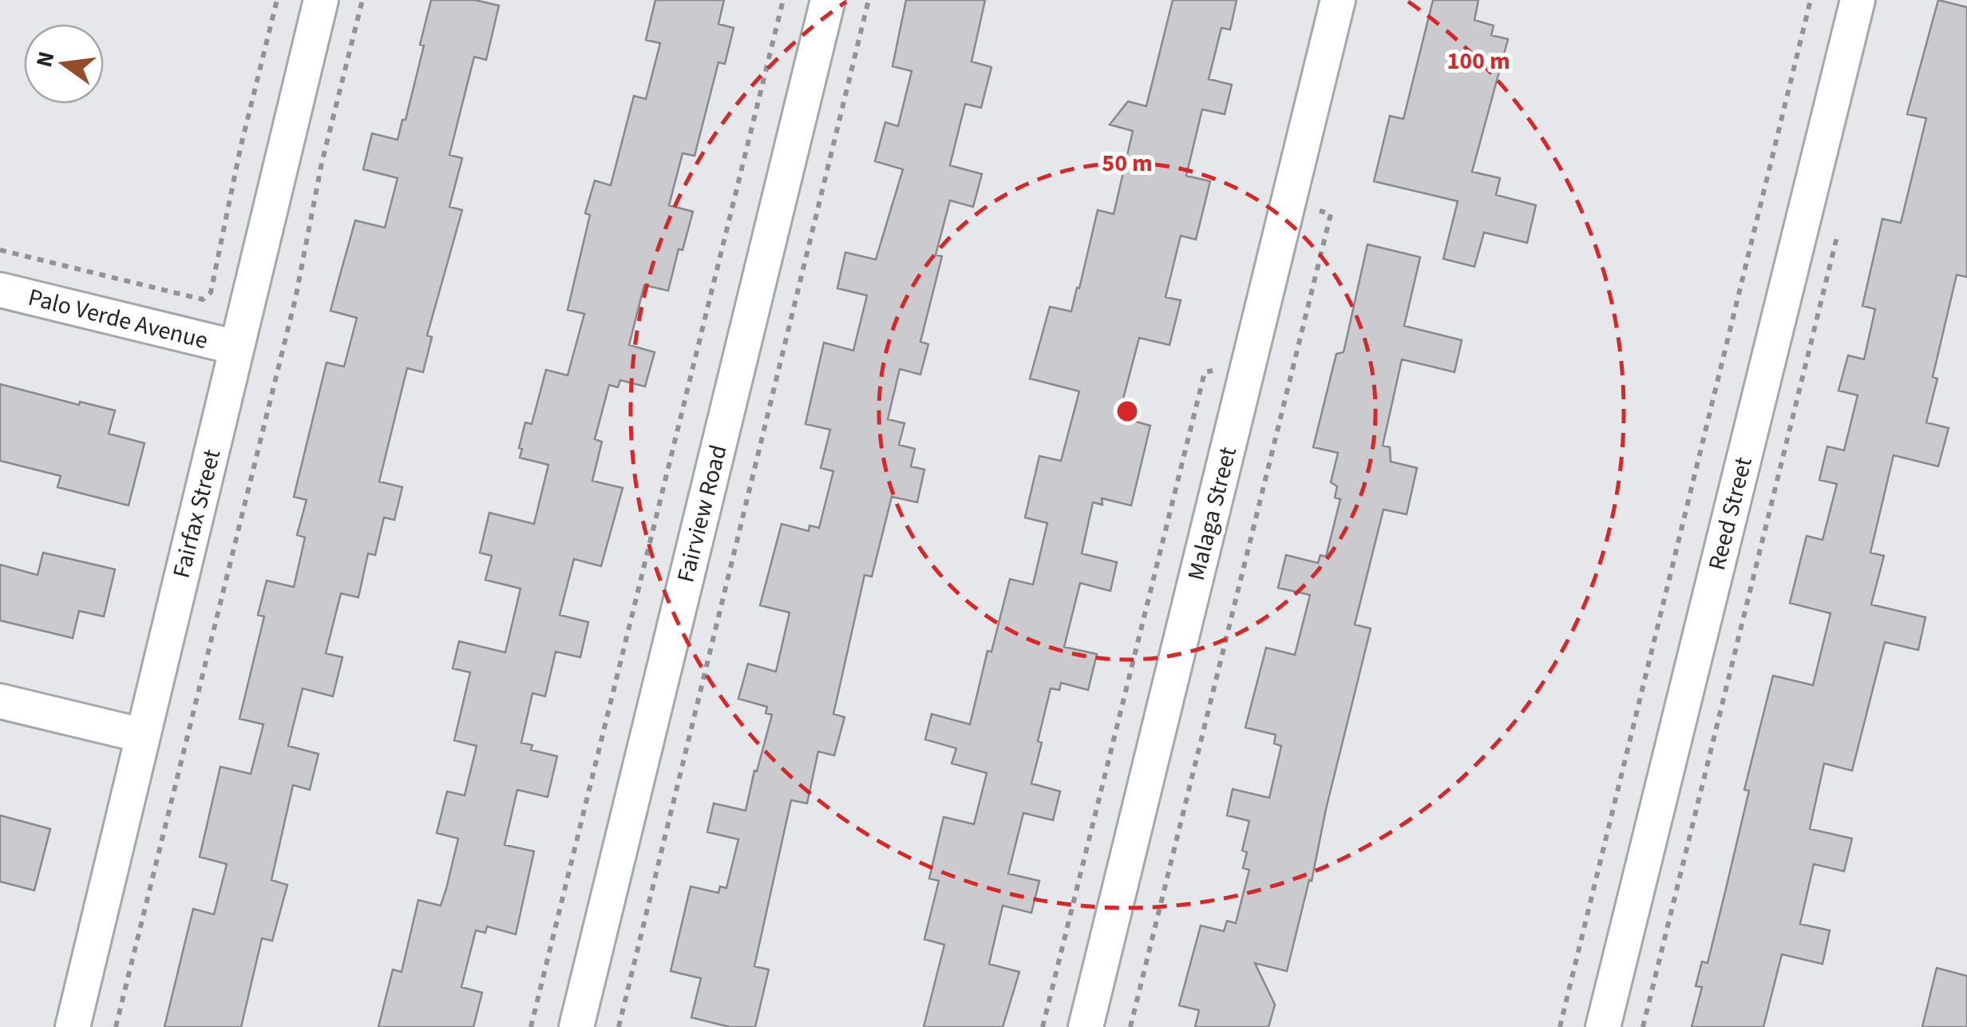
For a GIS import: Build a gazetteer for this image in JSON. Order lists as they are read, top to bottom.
{
  "streets": {
    "street": [
      "Palo Verde Avenue",
      "Fairfax Street",
      "Fairview Road",
      "Malaga Street",
      "Reed Street"
    ]
  },
  "crossings": [
    ["Palo Verde Avenue", "Fairfax Street"]
  ],
  "north": "left",
  "rings": ["100 m", "50 m"]
}
